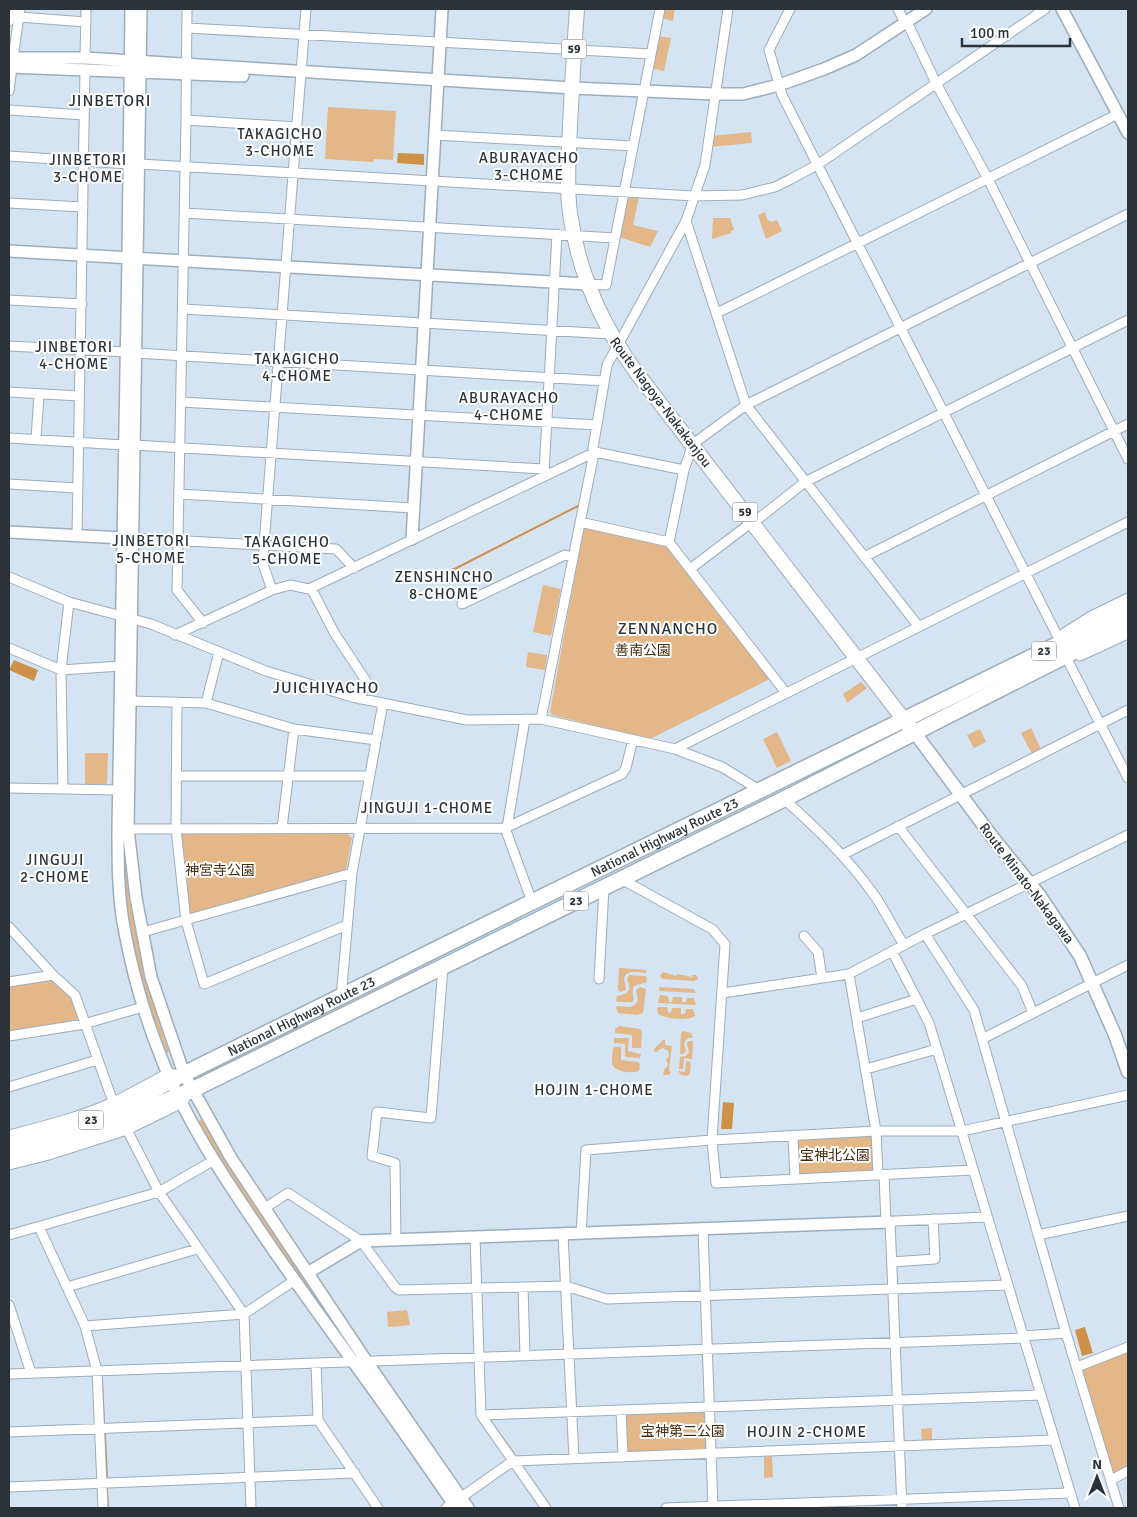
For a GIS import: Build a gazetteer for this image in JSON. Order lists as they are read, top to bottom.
{
  "streets": {
    "highway": ["23", "National Highway Route 23"],
    "main road": ["59", "Route Nagoya-Nakakanjou", "Route Minato-Nakagawa"]
  },
  "crossings": [
    ["Route Nagoya-Nakakanjou", "National Highway Route 23"],
    ["Route Nagoya-Nakakanjou", "Route Minato-Nakagawa"],
    ["National Highway Route 23", "Route Minato-Nakagawa"]
  ],
  "districts": [
    "JINBETORI",
    "TAKAGICHO 3-CHOME",
    "ABURAYACHO 3-CHOME",
    "JINBETORI 3-CHOME",
    "JINBETORI 4-CHOME",
    "TAKAGICHO 4-CHOME",
    "ABURAYACHO 4-CHOME",
    "JINBETORI 5-CHOME",
    "TAKAGICHO 5-CHOME",
    "ZENSHINCHO 8-CHOME",
    "ZENNANCHO",
    "JUICHIYACHO",
    "JINGUJI 1-CHOME",
    "JINGUJI 2-CHOME",
    "HOJIN 1-CHOME",
    "HOJIN 2-CHOME"
  ],
  "parks": [
    "善南公園",
    "神宮寺公園",
    "宝神北公園",
    "宝神第二公園"
  ],
  "scale_bar": "100 m",
  "north": "top"
}
